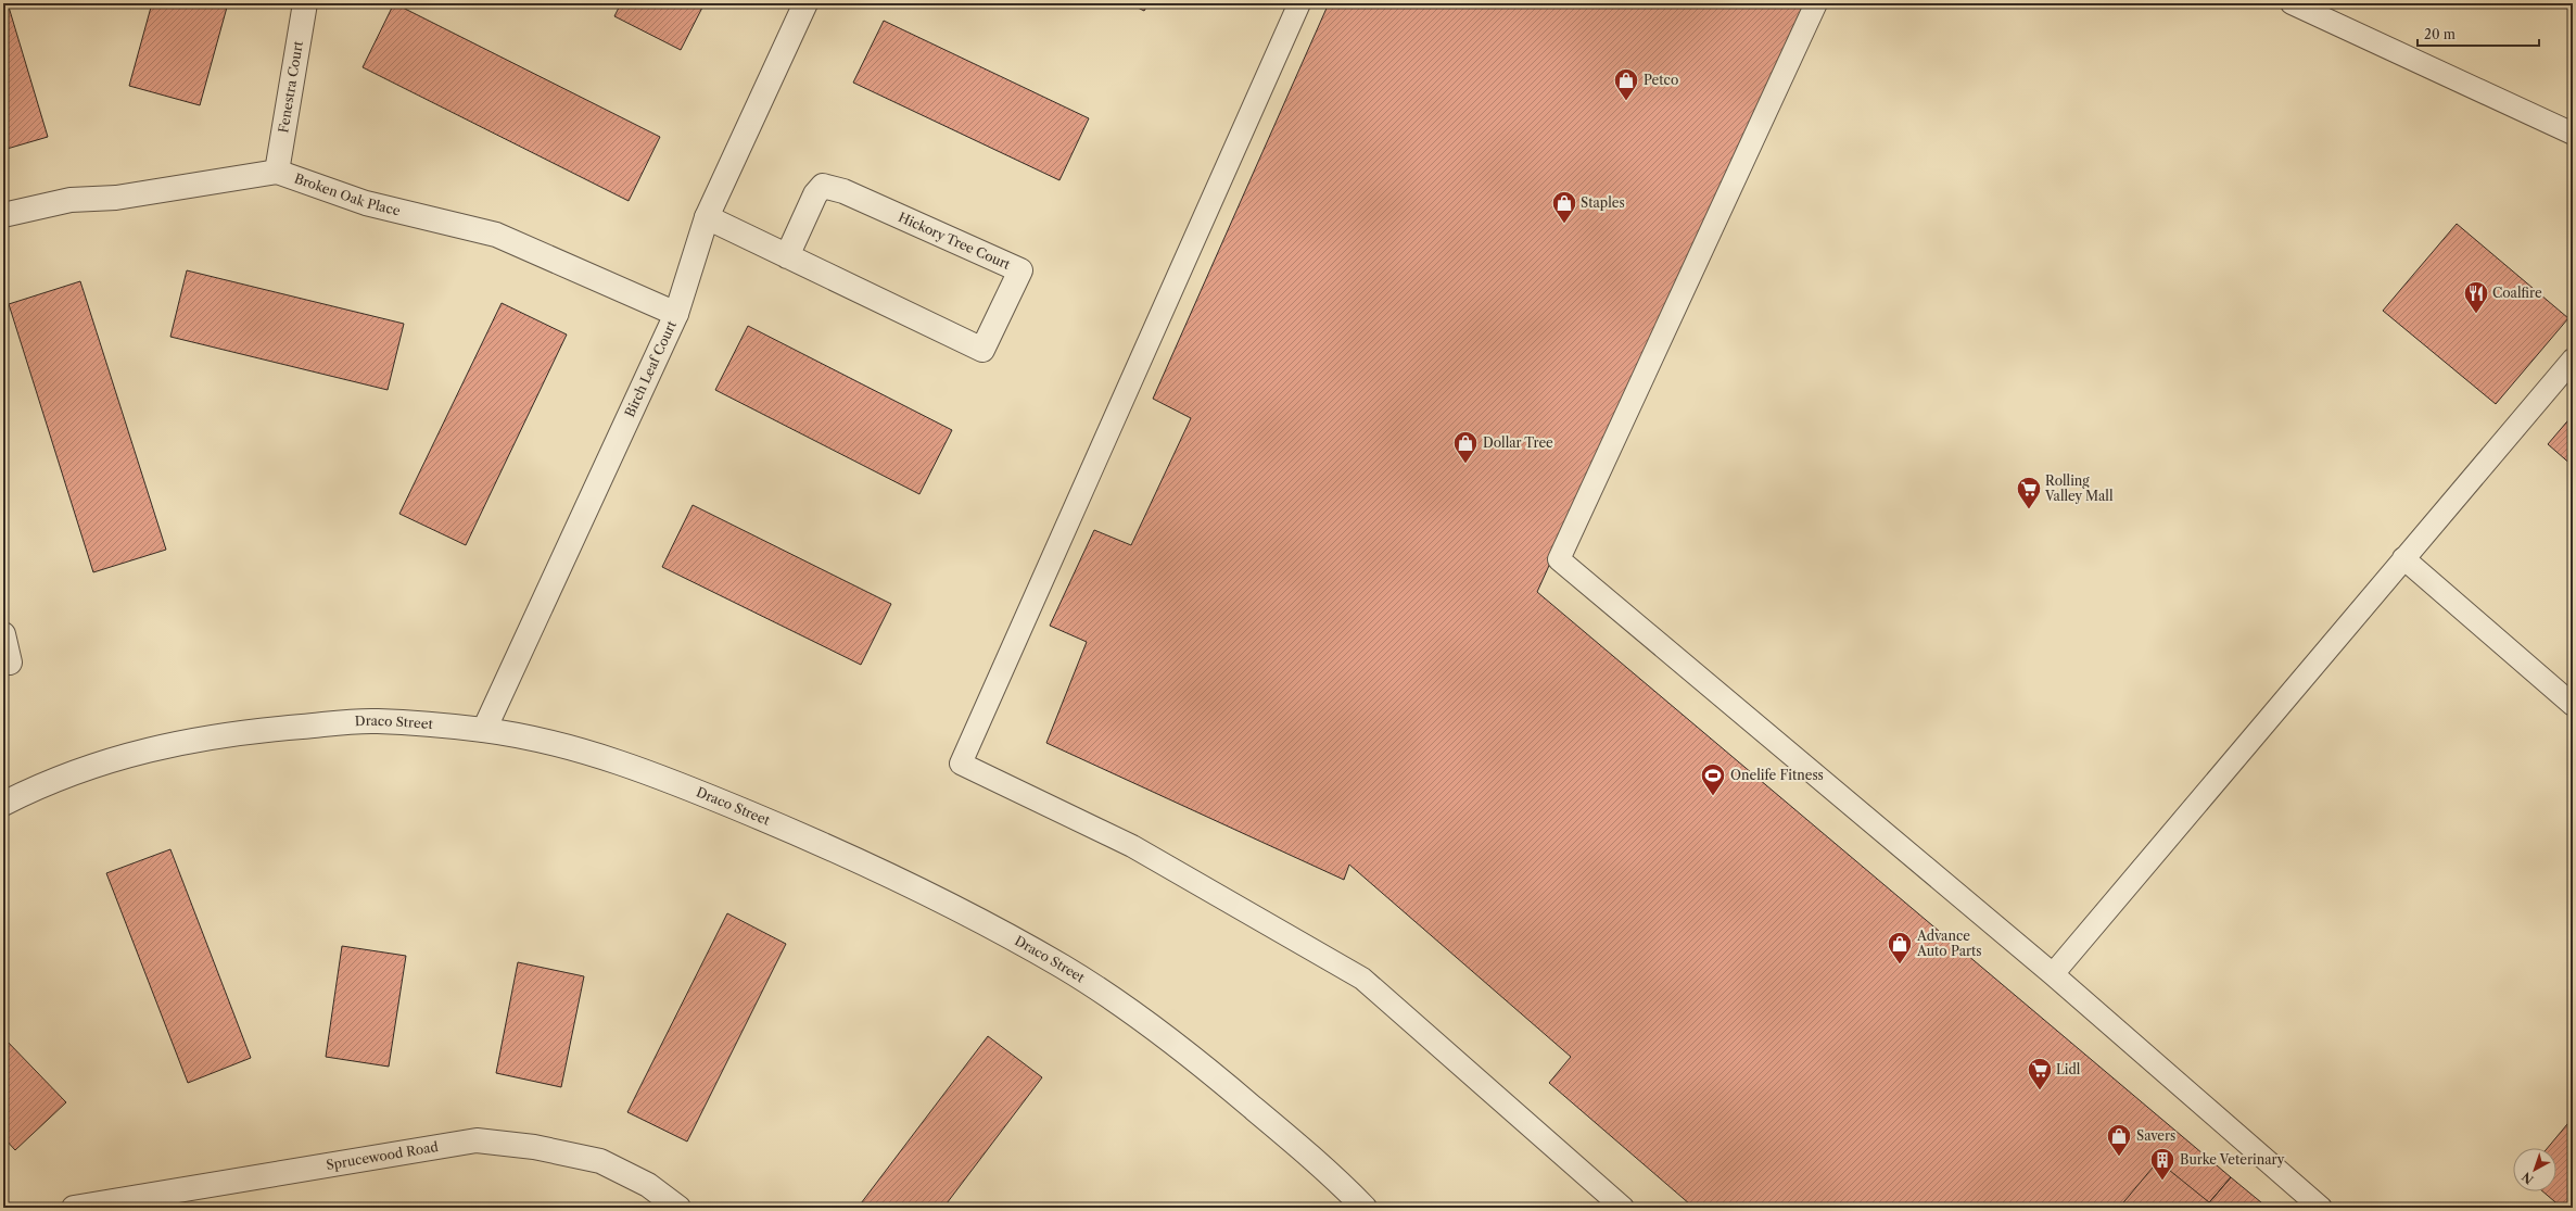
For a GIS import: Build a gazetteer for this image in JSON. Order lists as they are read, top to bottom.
{
  "streets": {
    "street": [
      "Fenestra Court",
      "Broken Oak Place",
      "Hickory Tree Court",
      "Birch Leaf Court",
      "Draco Street",
      "Sprucewood Road"
    ]
  },
  "crossings": [
    ["Fenestra Court", "Broken Oak Place"],
    ["Broken Oak Place", "Birch Leaf Court"],
    ["Hickory Tree Court", "Birch Leaf Court"],
    ["Birch Leaf Court", "Draco Street"]
  ],
  "places": {
    "shop": [
      "Petco",
      "Staples",
      "Dollar Tree",
      "Advance Auto Parts",
      "Savers"
    ],
    "restaurant": ["Coalfire"],
    "supermarket": ["Rolling Valley Mall", "Lidl"],
    "sports": ["Onelife Fitness"],
    "building": ["Burke Veterinary"]
  },
  "scale_bar": "20 m",
  "north": "bottom left"
}
